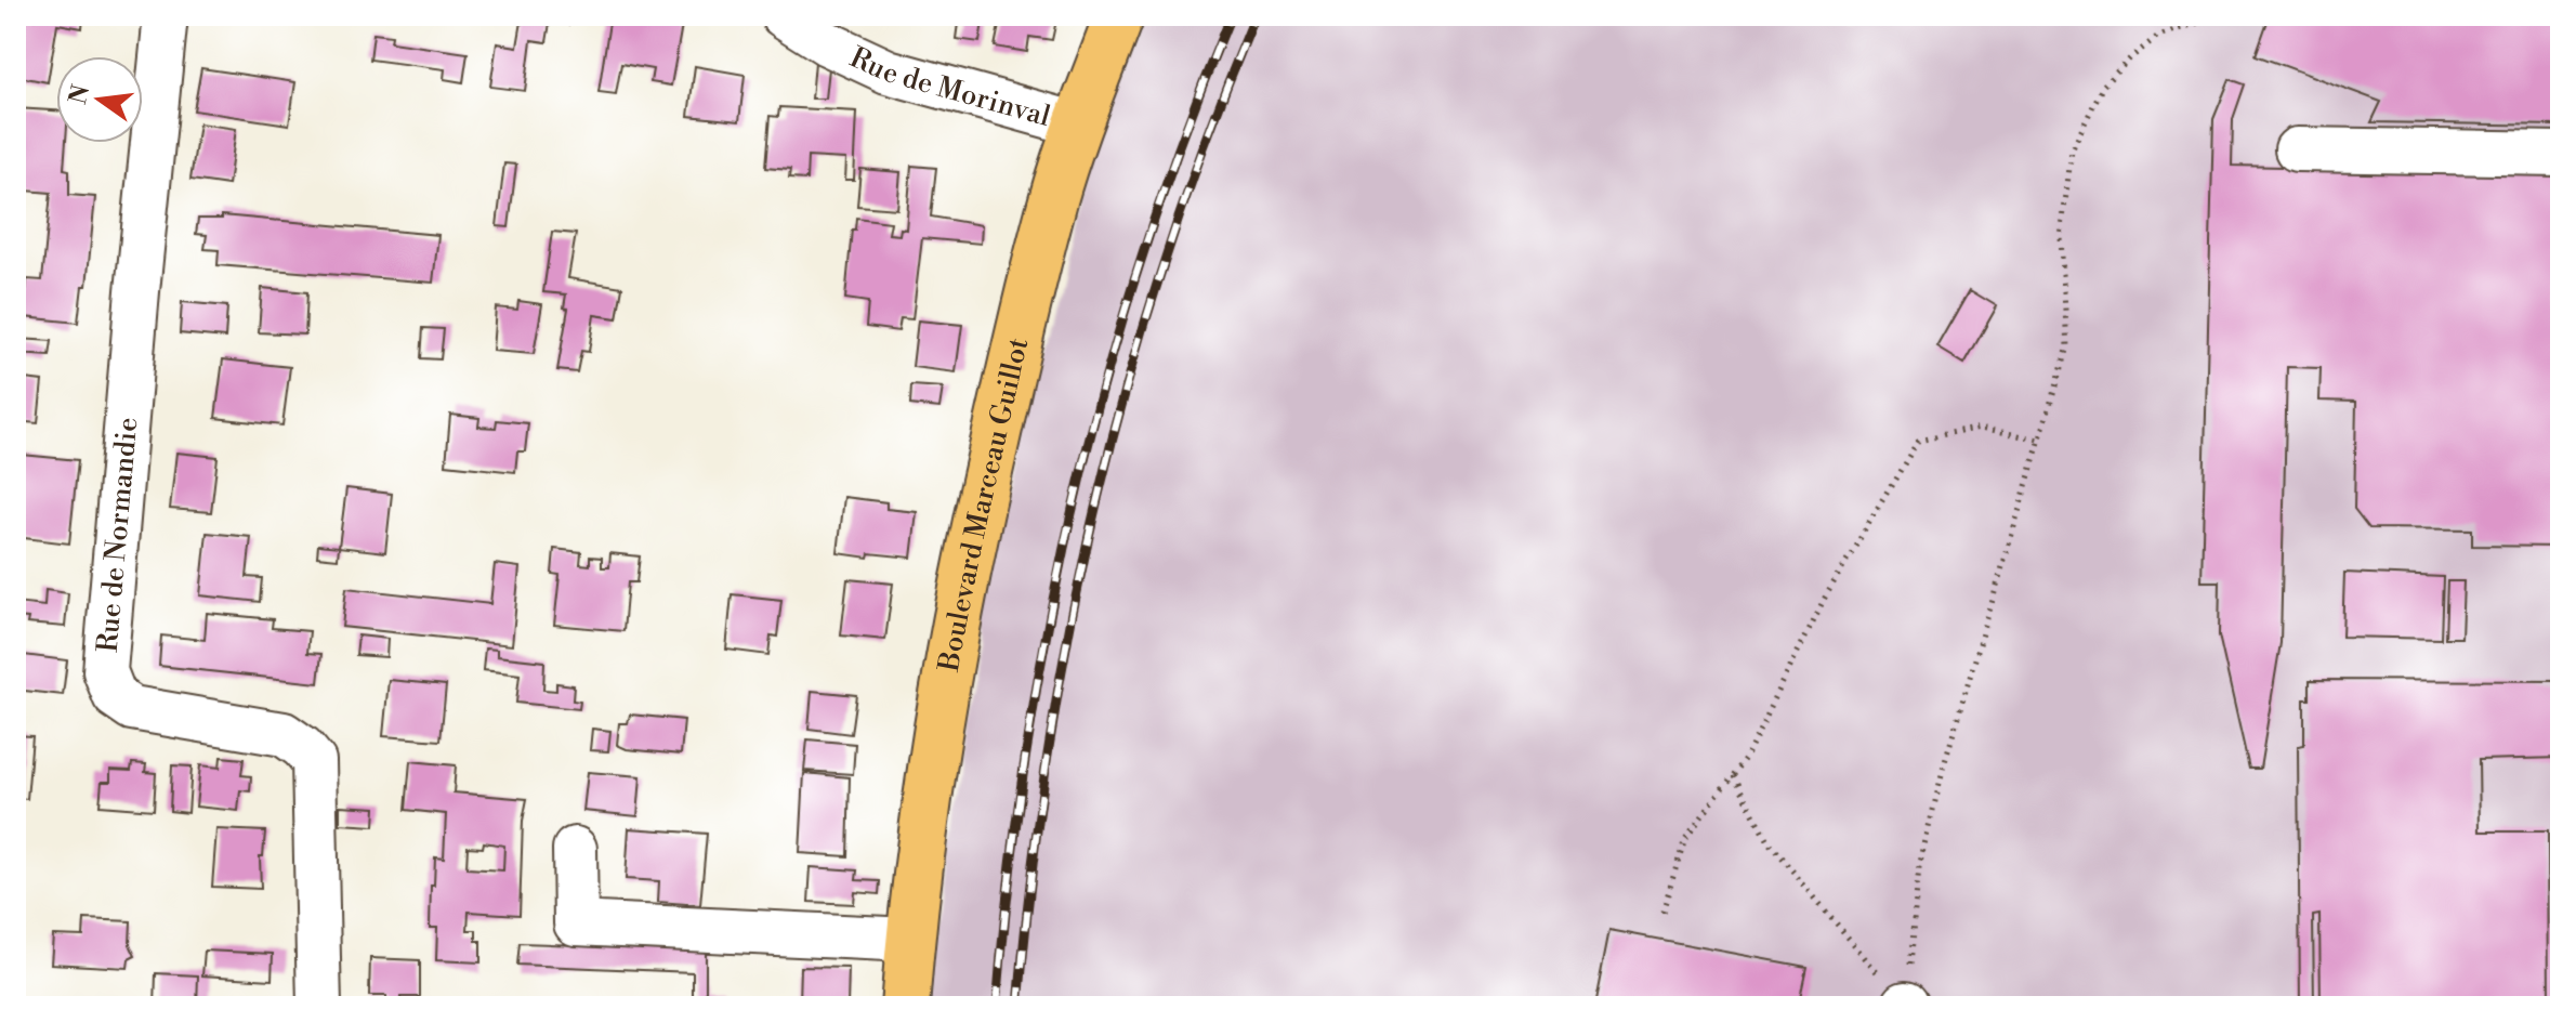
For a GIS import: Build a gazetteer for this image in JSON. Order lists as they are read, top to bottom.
{
  "streets": {
    "main road": ["Boulevard Marceau Guillot"],
    "street": ["Rue de Morinval", "Rue de Normandie"]
  },
  "crossings": [
    ["Rue de Morinval", "Boulevard Marceau Guillot"]
  ],
  "north": "left"
}
